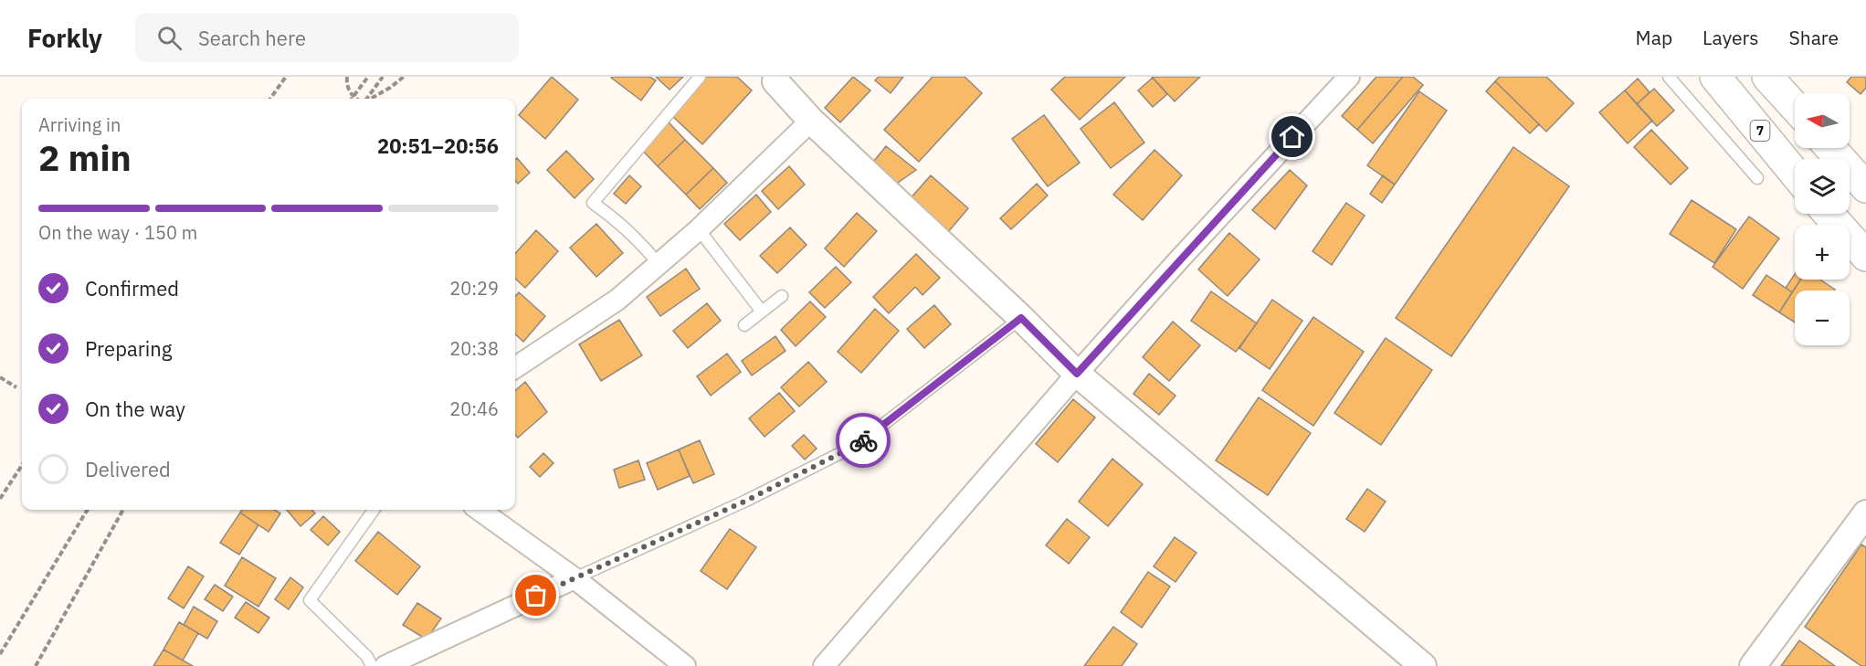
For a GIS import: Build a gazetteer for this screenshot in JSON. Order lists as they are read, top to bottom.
{
  "streets": {
    "main road": ["7"]
  },
  "north": "left",
  "page": {
    "header": "Forkly",
    "search": "Search here",
    "nav": ["Map", "Layers", "Share"],
    "map_buttons": ["+", "−"],
    "heading": ["2 min", "Arriving in", "20:51–20:56"],
    "bar": "On the way · 150 m",
    "list": [
      ["Confirmed", "20:29"],
      ["Preparing", "20:38"],
      ["On the way", "20:46"],
      "Delivered"
    ]
  }
}
